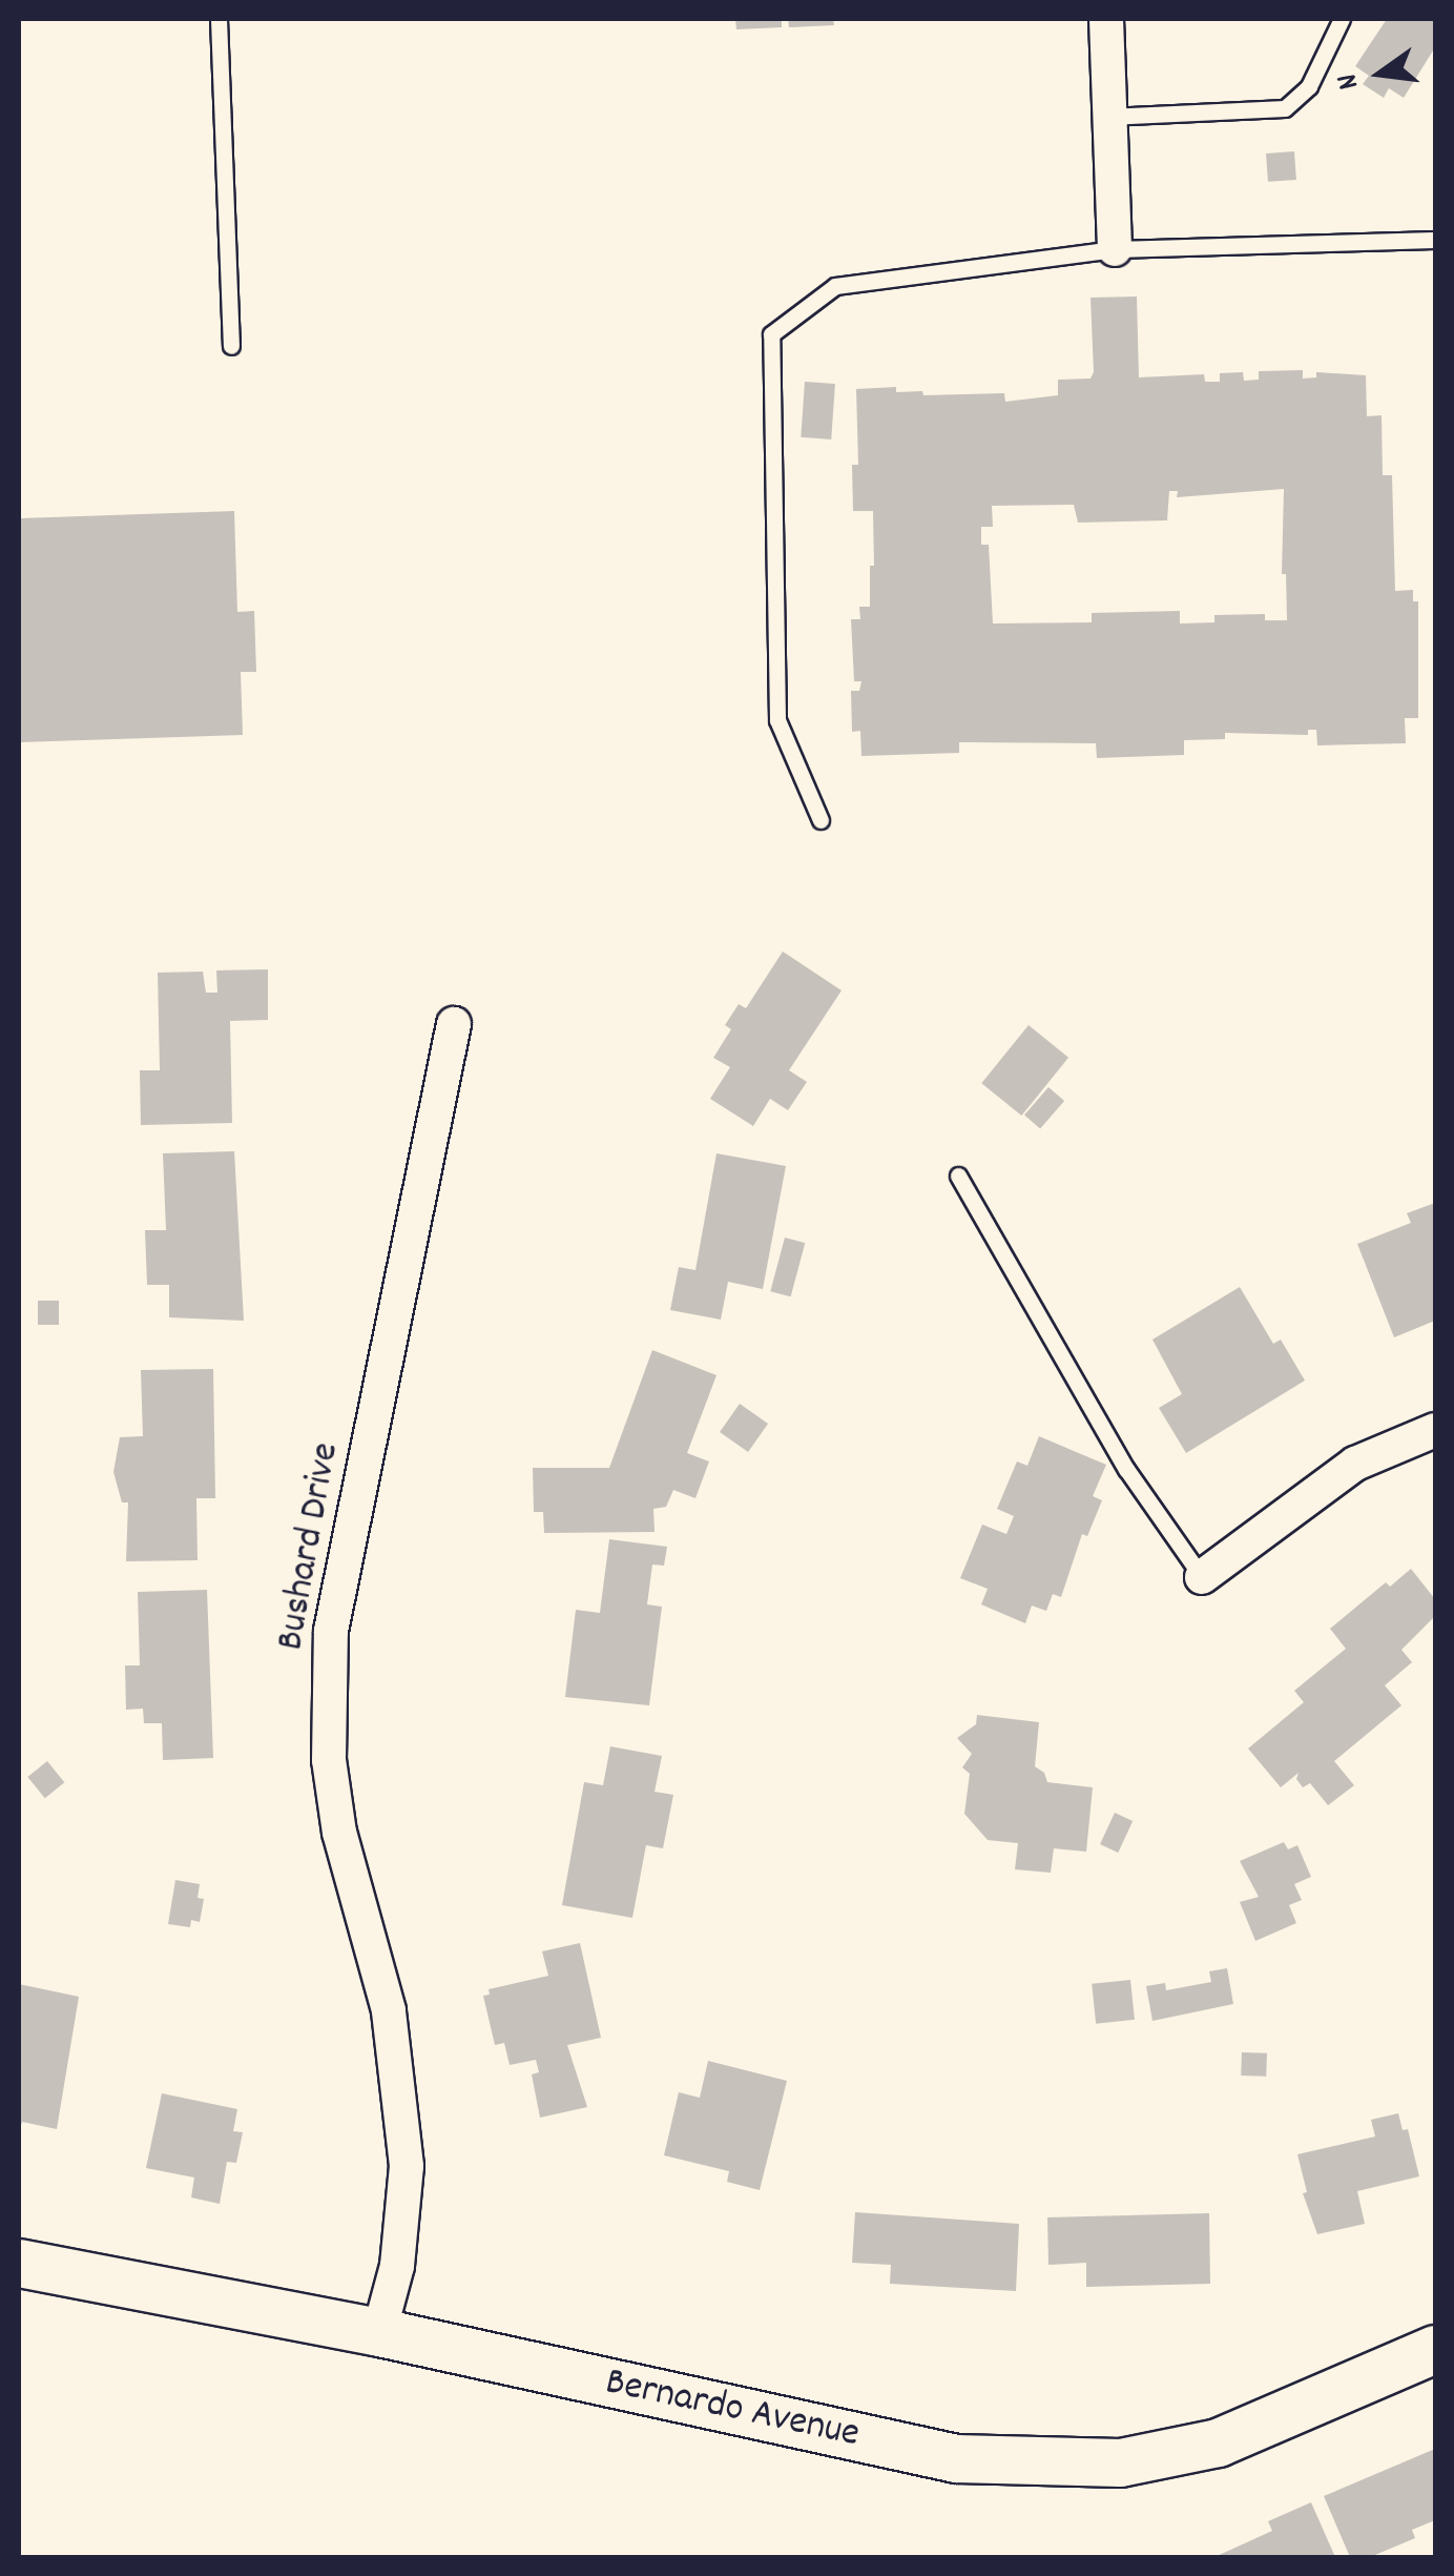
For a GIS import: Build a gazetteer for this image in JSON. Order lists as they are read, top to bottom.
{
  "streets": {
    "street": ["Bushard Drive", "Bernardo Avenue"]
  },
  "crossings": [
    ["Bushard Drive", "Bernardo Avenue"]
  ],
  "north": "left"
}
